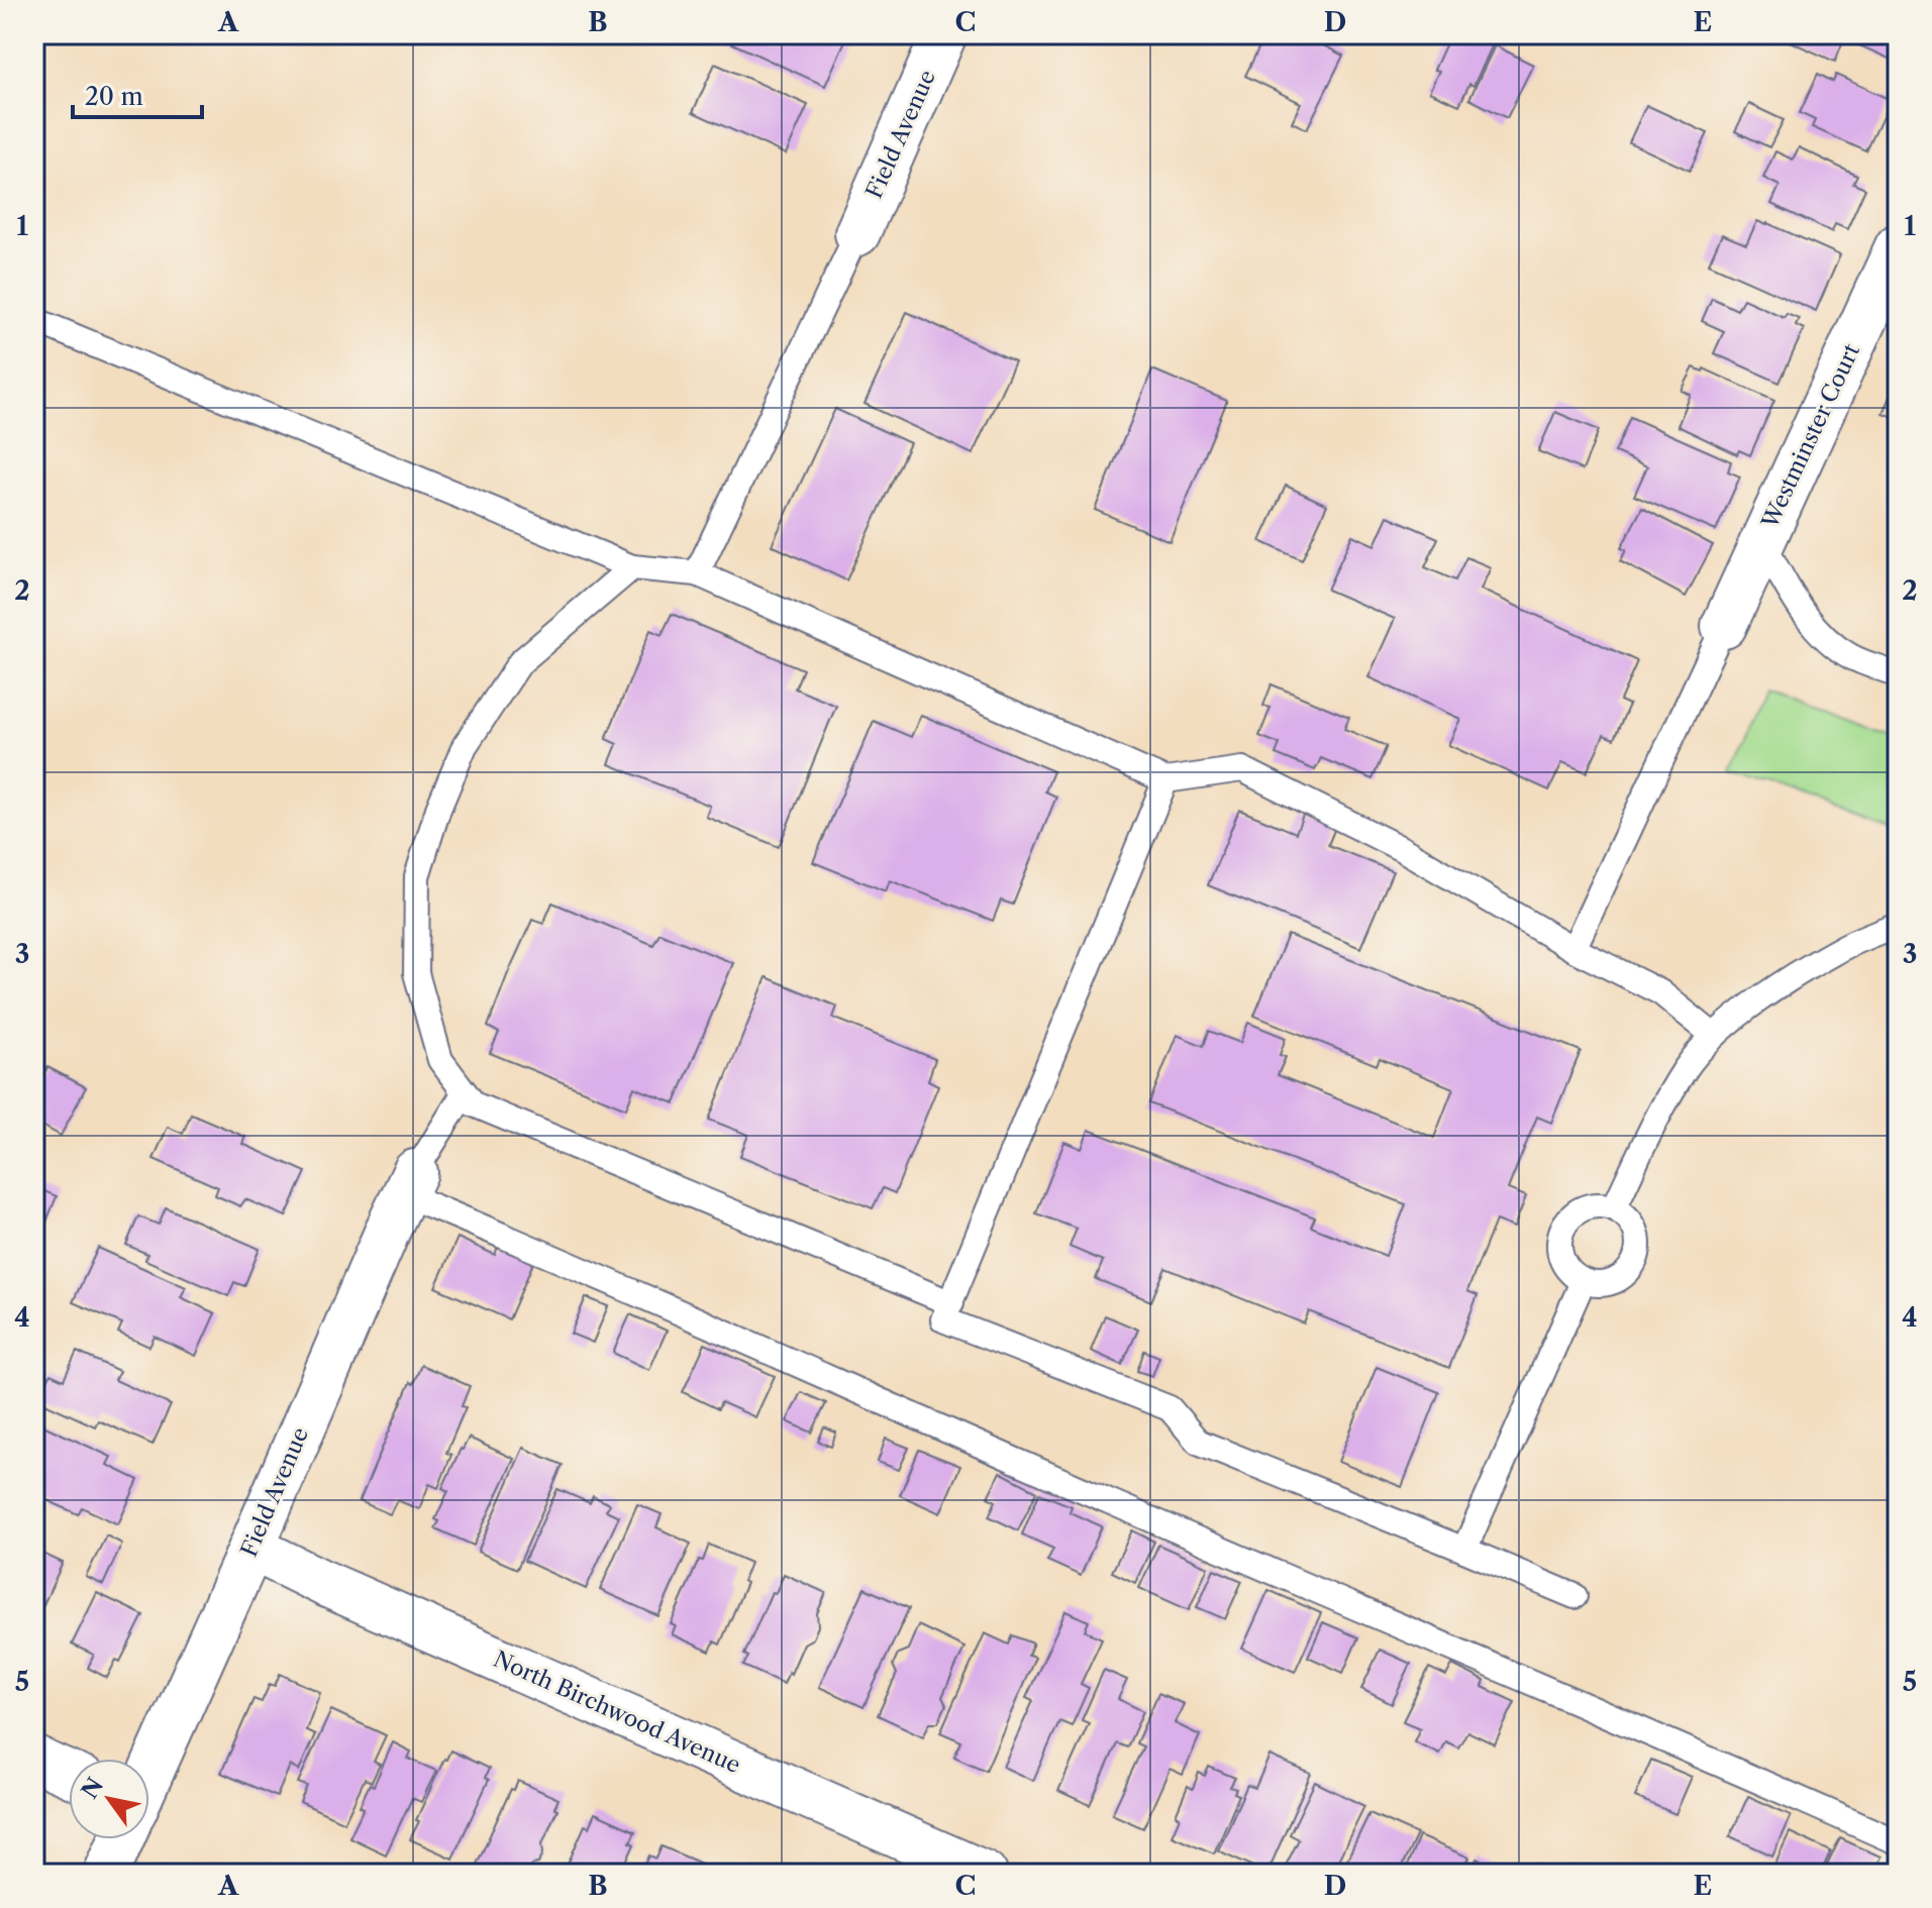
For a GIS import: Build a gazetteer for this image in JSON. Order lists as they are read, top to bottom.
{
  "streets": {
    "street": ["Field Avenue", "Westminster Court", "North Birchwood Avenue"]
  },
  "crossings": [
    ["Field Avenue", "North Birchwood Avenue"]
  ],
  "scale_bar": "20 m",
  "north": "top left",
  "grid": {
    "columns": [
      "A",
      "B",
      "C",
      "D",
      "E"
    ],
    "rows": [
      "1",
      "2",
      "3",
      "4",
      "5"
    ]
  }
}
